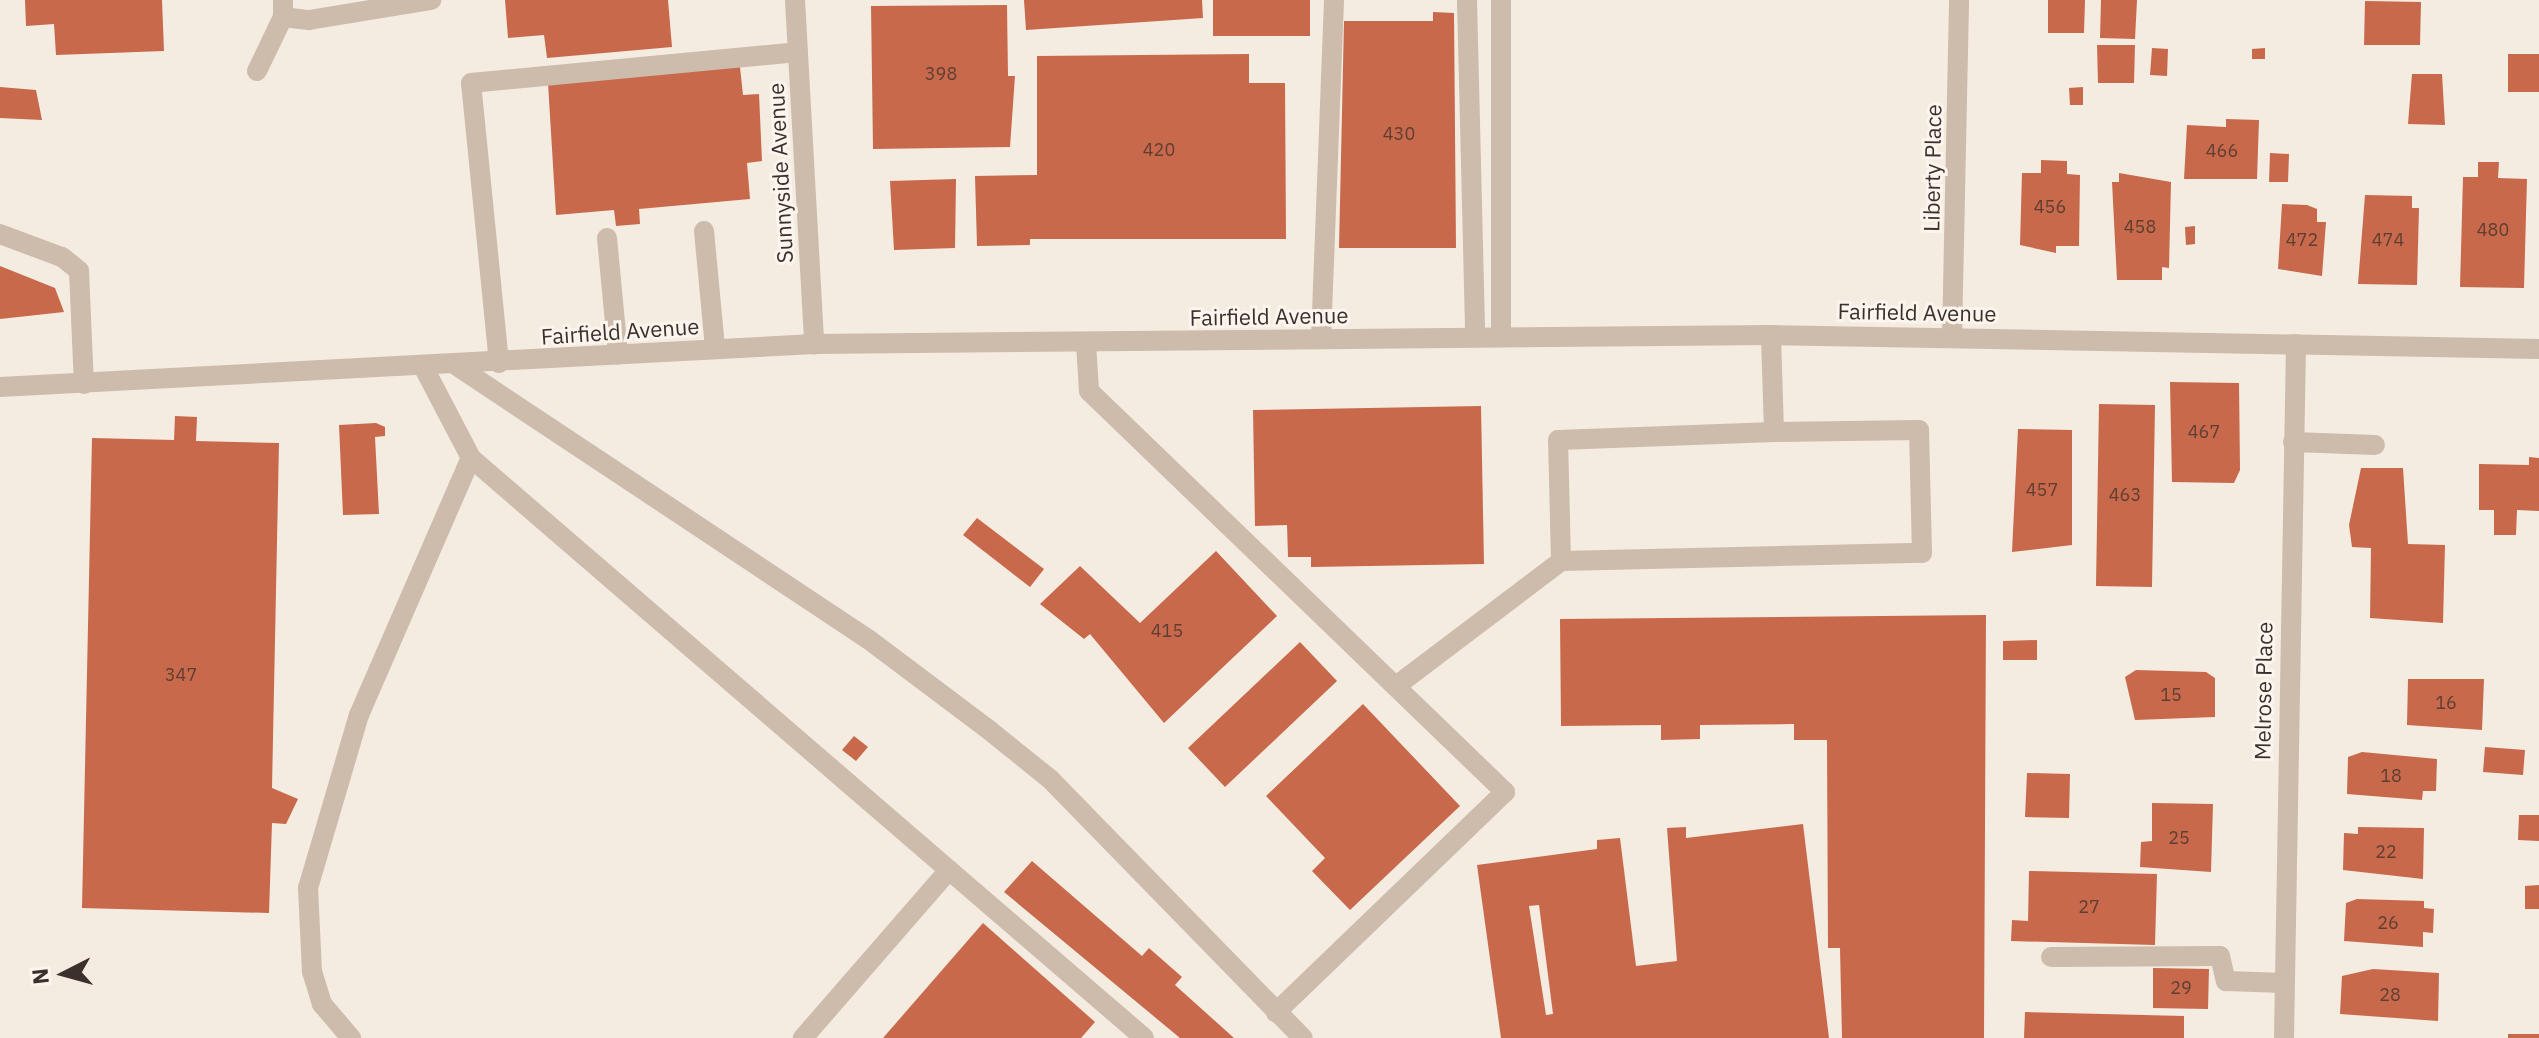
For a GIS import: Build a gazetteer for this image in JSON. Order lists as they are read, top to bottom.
{
  "streets": {
    "street": [
      "Liberty Place",
      "Sunnyside Avenue",
      "Fairfield Avenue",
      "Melrose Place"
    ]
  },
  "crossings": [
    ["Liberty Place", "Fairfield Avenue"],
    ["Sunnyside Avenue", "Fairfield Avenue"],
    ["Fairfield Avenue", "Melrose Place"]
  ],
  "house_numbers": [
    "398",
    "430",
    "420",
    "466",
    "456",
    "458",
    "480",
    "472",
    "474",
    "467",
    "457",
    "463",
    "415",
    "347",
    "15",
    "16",
    "18",
    "25",
    "22",
    "27",
    "26",
    "29",
    "28"
  ],
  "north": "left"
}
